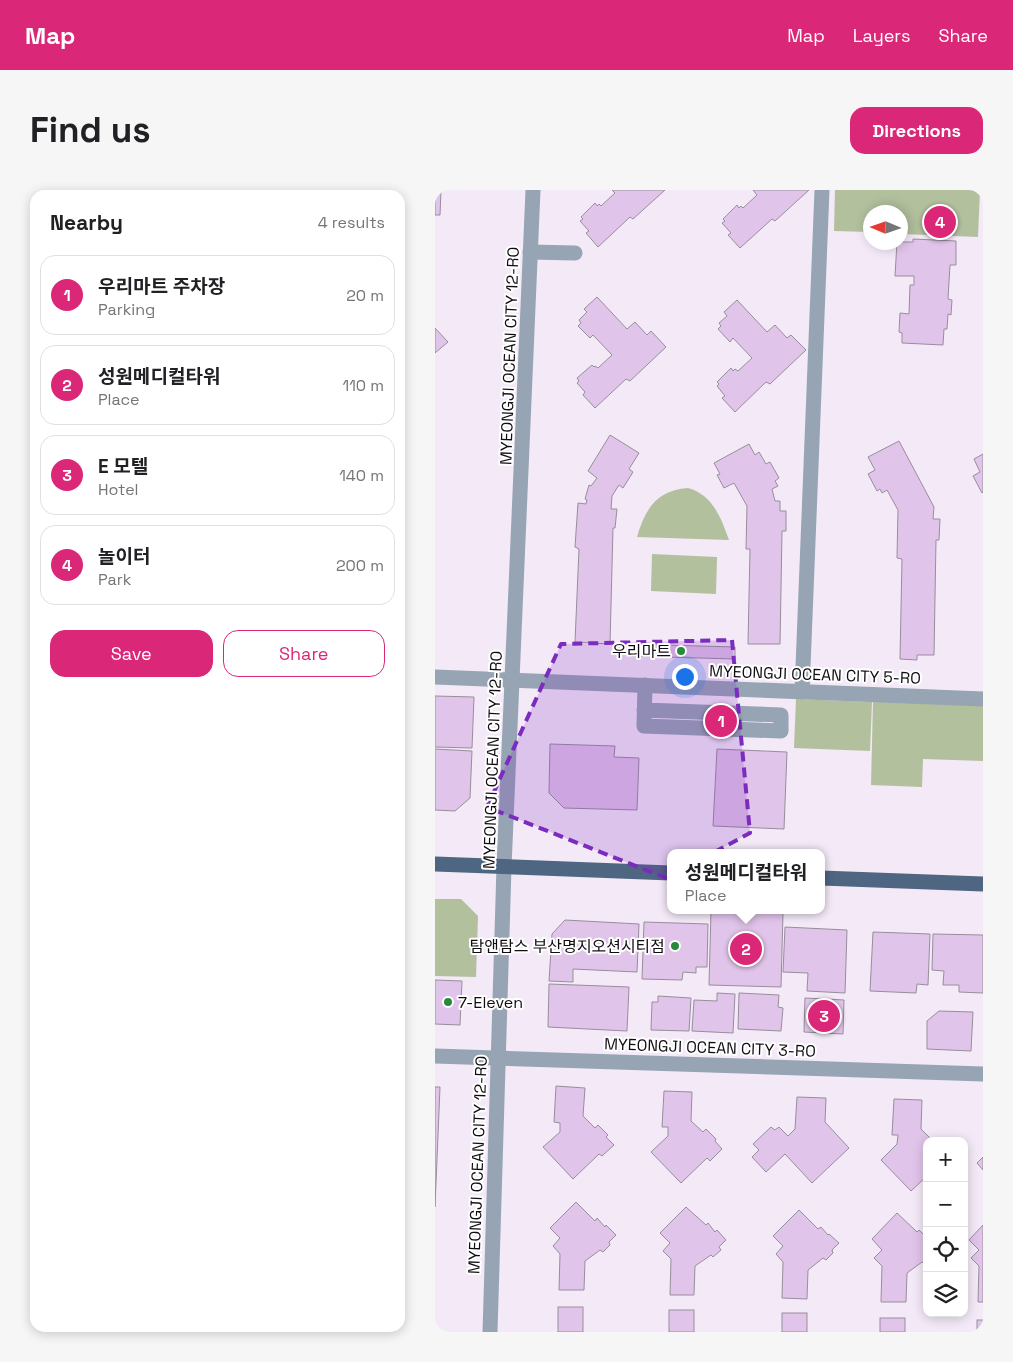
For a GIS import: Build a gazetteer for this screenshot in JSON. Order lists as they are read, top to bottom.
{
  "streets": {
    "street": ["MYEONGJI OCEAN CITY 12-RO", "MYEONGJI OCEAN CITY 5-RO", "MYEONGJI OCEAN CITY 3-RO"]
  },
  "crossings": [
    ["MYEONGJI OCEAN CITY 12-RO", "MYEONGJI OCEAN CITY 5-RO"],
    ["MYEONGJI OCEAN CITY 12-RO", "MYEONGJI OCEAN CITY 3-RO"]
  ],
  "places": ["우리마트", "탐앤탐스 부산명지오션시티점", "7-Eleven"],
  "north": "left",
  "page": {
    "header": "Map",
    "nav": ["Map", "Layers", "Share"],
    "buttons": [
      "Directions",
      ["Save", "Share"]
    ],
    "title": "Find us",
    "heading": ["Nearby", "4 results"],
    "pins": [
      "4",
      "1",
      "2",
      "3"
    ],
    "list": [
      {
        "mark": "1",
        "name": "우리마트 주차장",
        "note": "Parking",
        "value": "20 m"
      },
      {
        "mark": "2",
        "name": "성원메디컬타워",
        "note": "Place",
        "value": "110 m"
      },
      {
        "mark": "3",
        "name": "E 모텔",
        "note": "Hotel",
        "value": "140 m"
      },
      {
        "mark": "4",
        "name": "놀이터",
        "note": "Park",
        "value": "200 m"
      }
    ],
    "popup": ["성원메디컬타워", "Place"],
    "map_buttons": ["+", "−"]
  }
}
